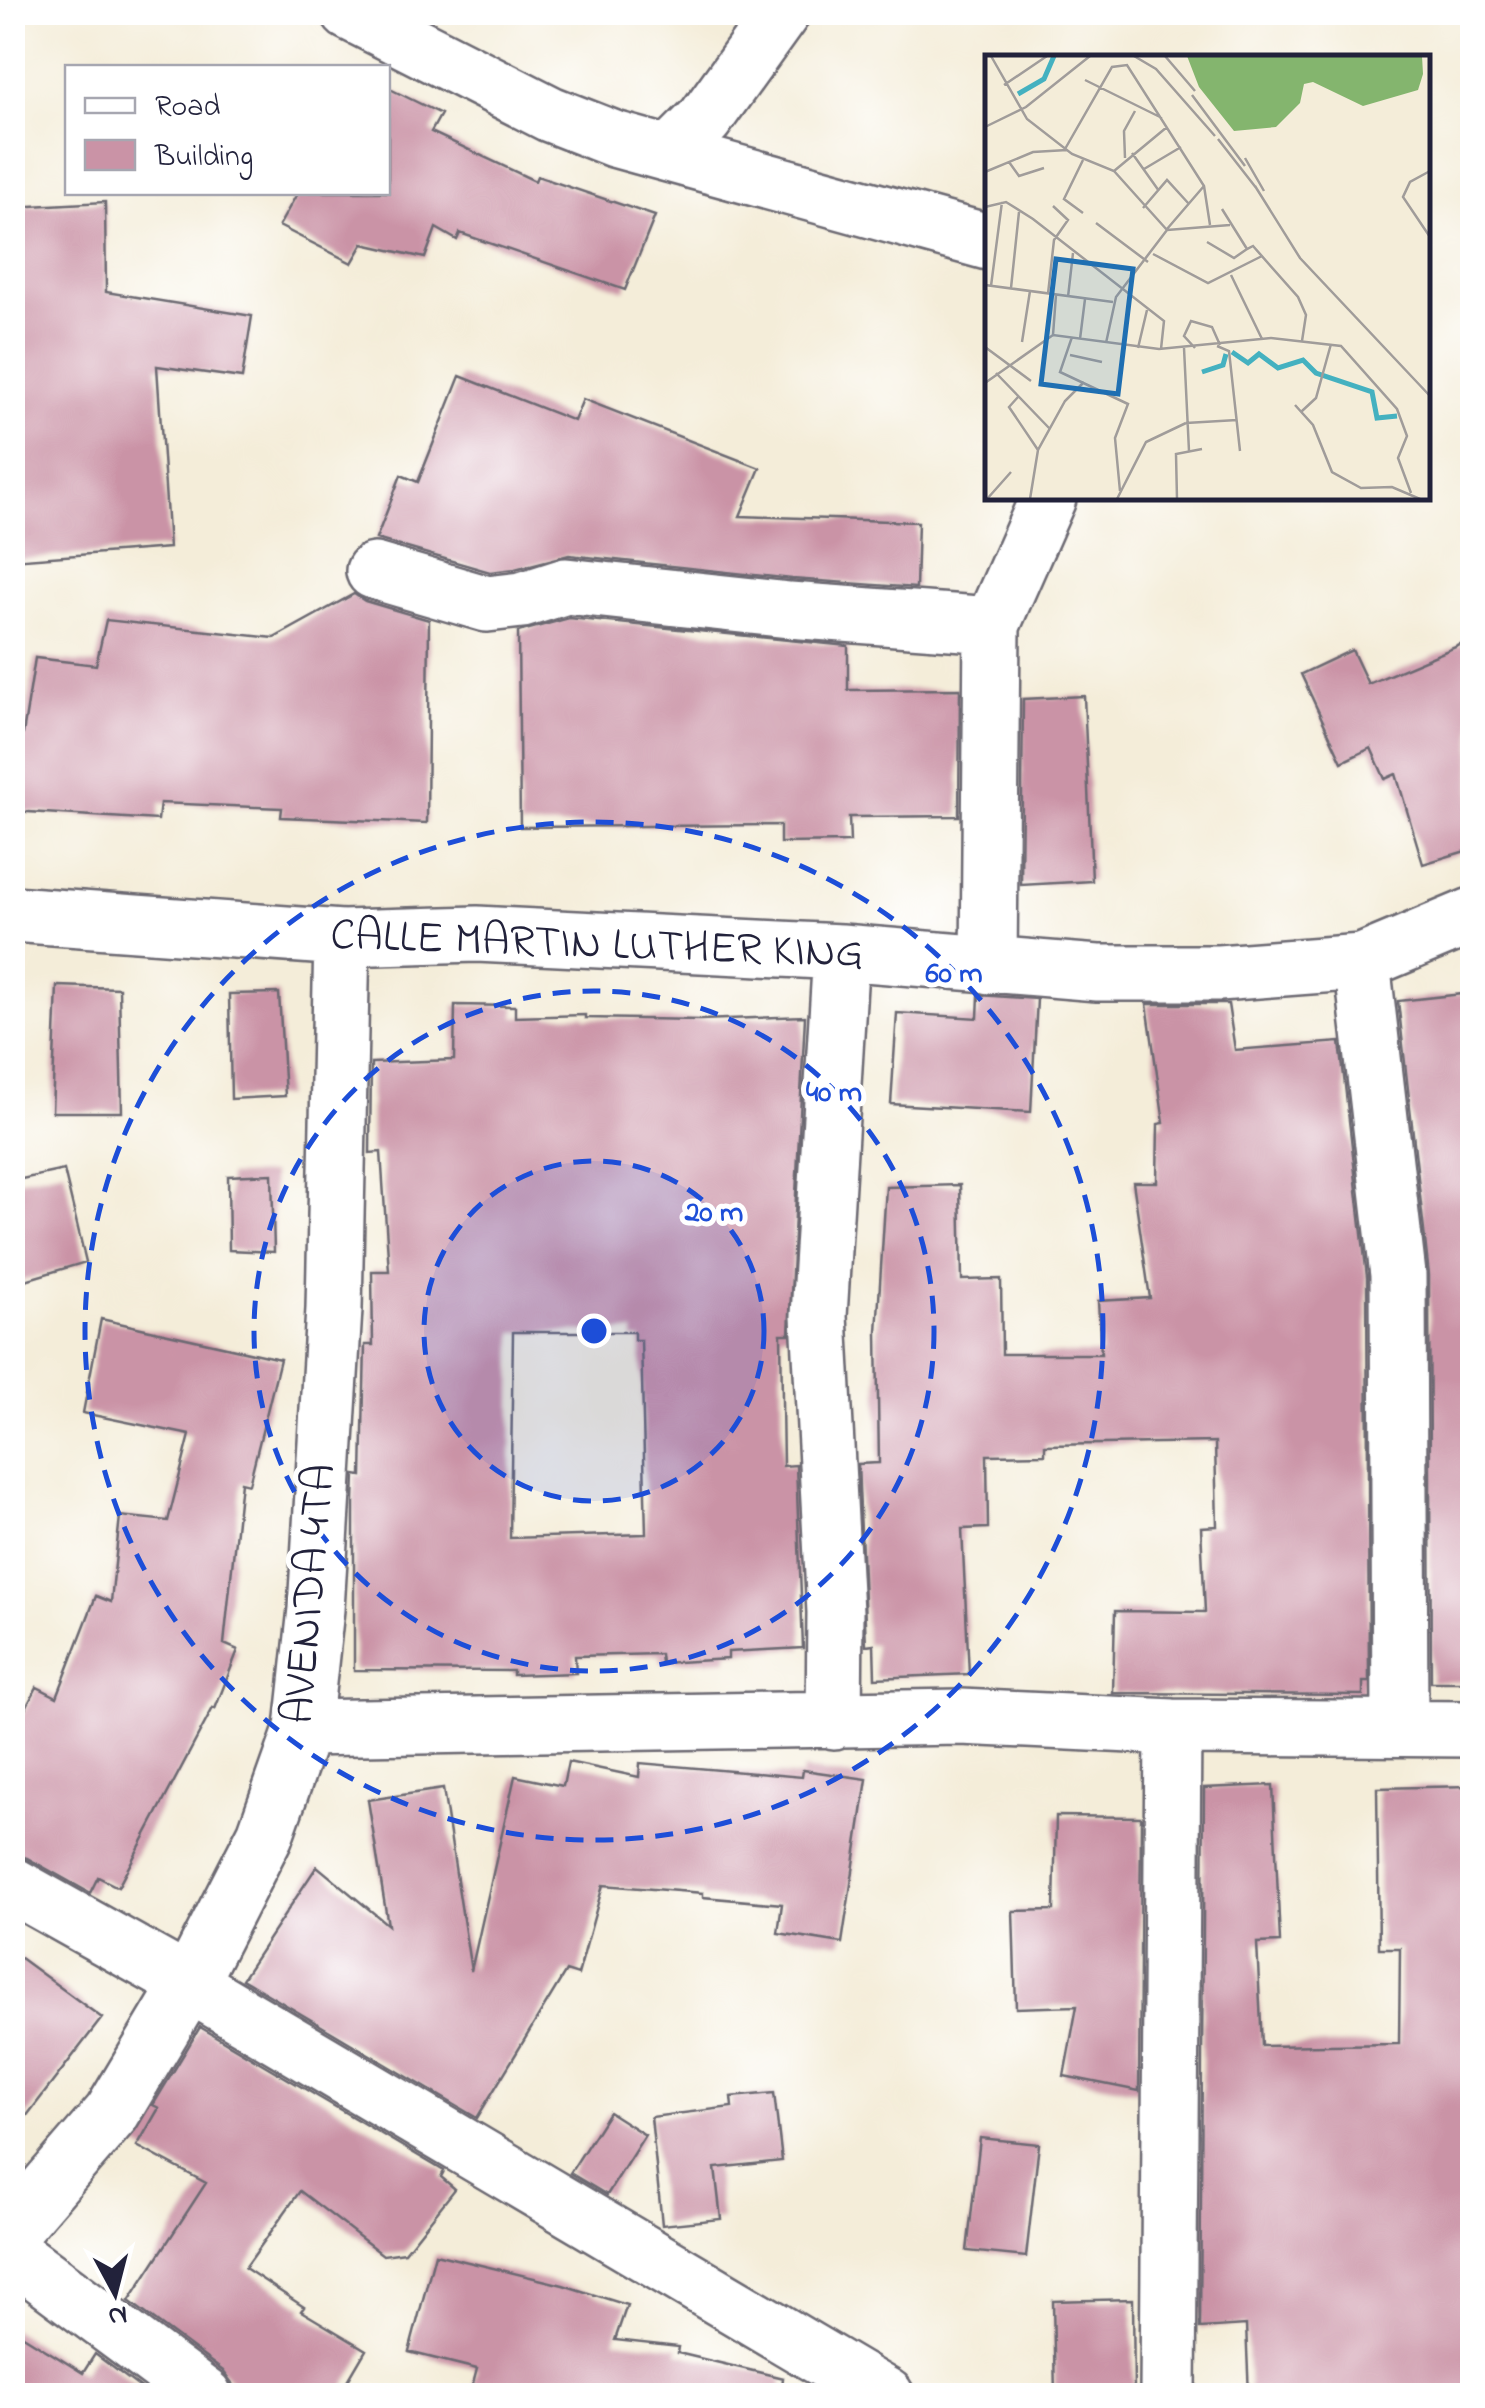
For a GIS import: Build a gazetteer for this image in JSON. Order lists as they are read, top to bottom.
{
  "streets": {
    "street": ["CALLE MARTIN LUTHER KING", "AVENIDA 4TA"]
  },
  "crossings": [
    ["CALLE MARTIN LUTHER KING", "AVENIDA 4TA"]
  ],
  "legend": ["Road", "Building"],
  "north": "bottom",
  "rings": ["60 m", "40 m", "20 m"]
}
